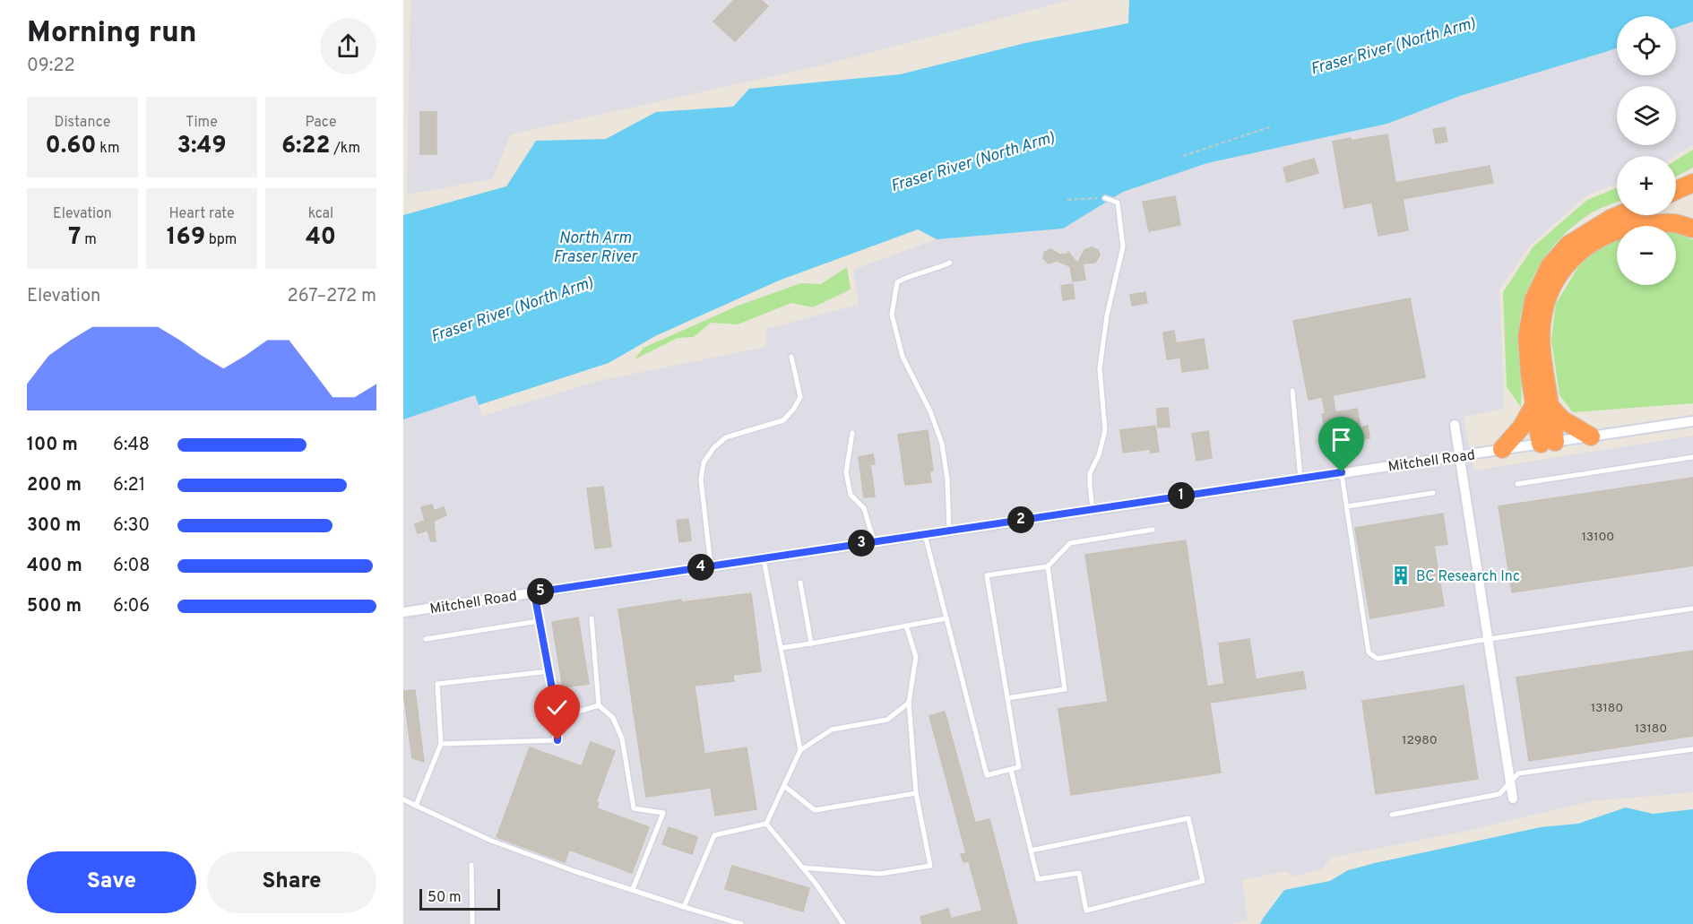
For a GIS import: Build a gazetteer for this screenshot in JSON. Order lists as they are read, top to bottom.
{
  "streets": {
    "street": ["Mitchell Road"]
  },
  "water": ["Fraser River (North Arm)", "North Arm Fraser River"],
  "places": {
    "building": ["BC Research Inc"]
  },
  "house_numbers": [
    "13100",
    "13180",
    "13180",
    "12980"
  ],
  "scale_bar": "50 m",
  "page": {
    "heading": ["Morning run", "09:22"],
    "map_buttons": ["+", "−"],
    "stats": [
      ["Distance", "0.60 km"],
      ["Time", "3:49"],
      ["Pace", "6:22 /km"],
      ["Elevation", "7 m"],
      ["Heart rate", "169 bpm"],
      ["kcal", "40"]
    ],
    "chart": ["Elevation", "267–272 m"],
    "list": [
      {
        "name": "100 m",
        "note": "6:48"
      },
      {
        "name": "200 m",
        "note": "6:21"
      },
      {
        "name": "300 m",
        "note": "6:30"
      },
      {
        "name": "400 m",
        "note": "6:08"
      },
      {
        "name": "500 m",
        "note": "6:06"
      }
    ],
    "pins": [
      "1",
      "2",
      "3",
      "4",
      "5"
    ],
    "buttons": ["Save", "Share"],
    "scale": "50 m"
  }
}
